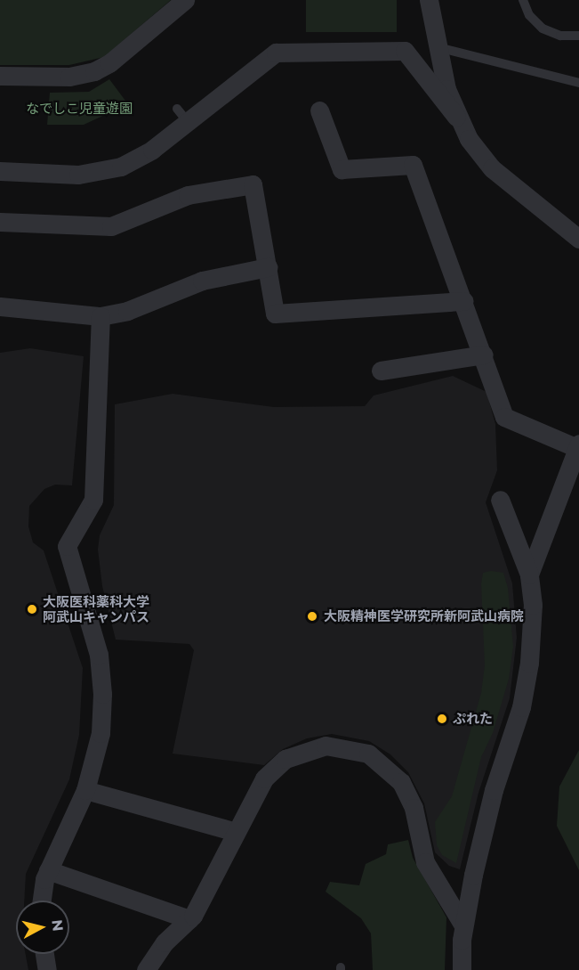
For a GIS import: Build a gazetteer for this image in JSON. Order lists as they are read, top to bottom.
{
  "parks": ["なでしこ児童遊園"],
  "places": ["大阪医科薬科大学 阿武山キャンパス", "大阪精神医学研究所新阿武山病院", "ぷれた"],
  "north": "right"
}
